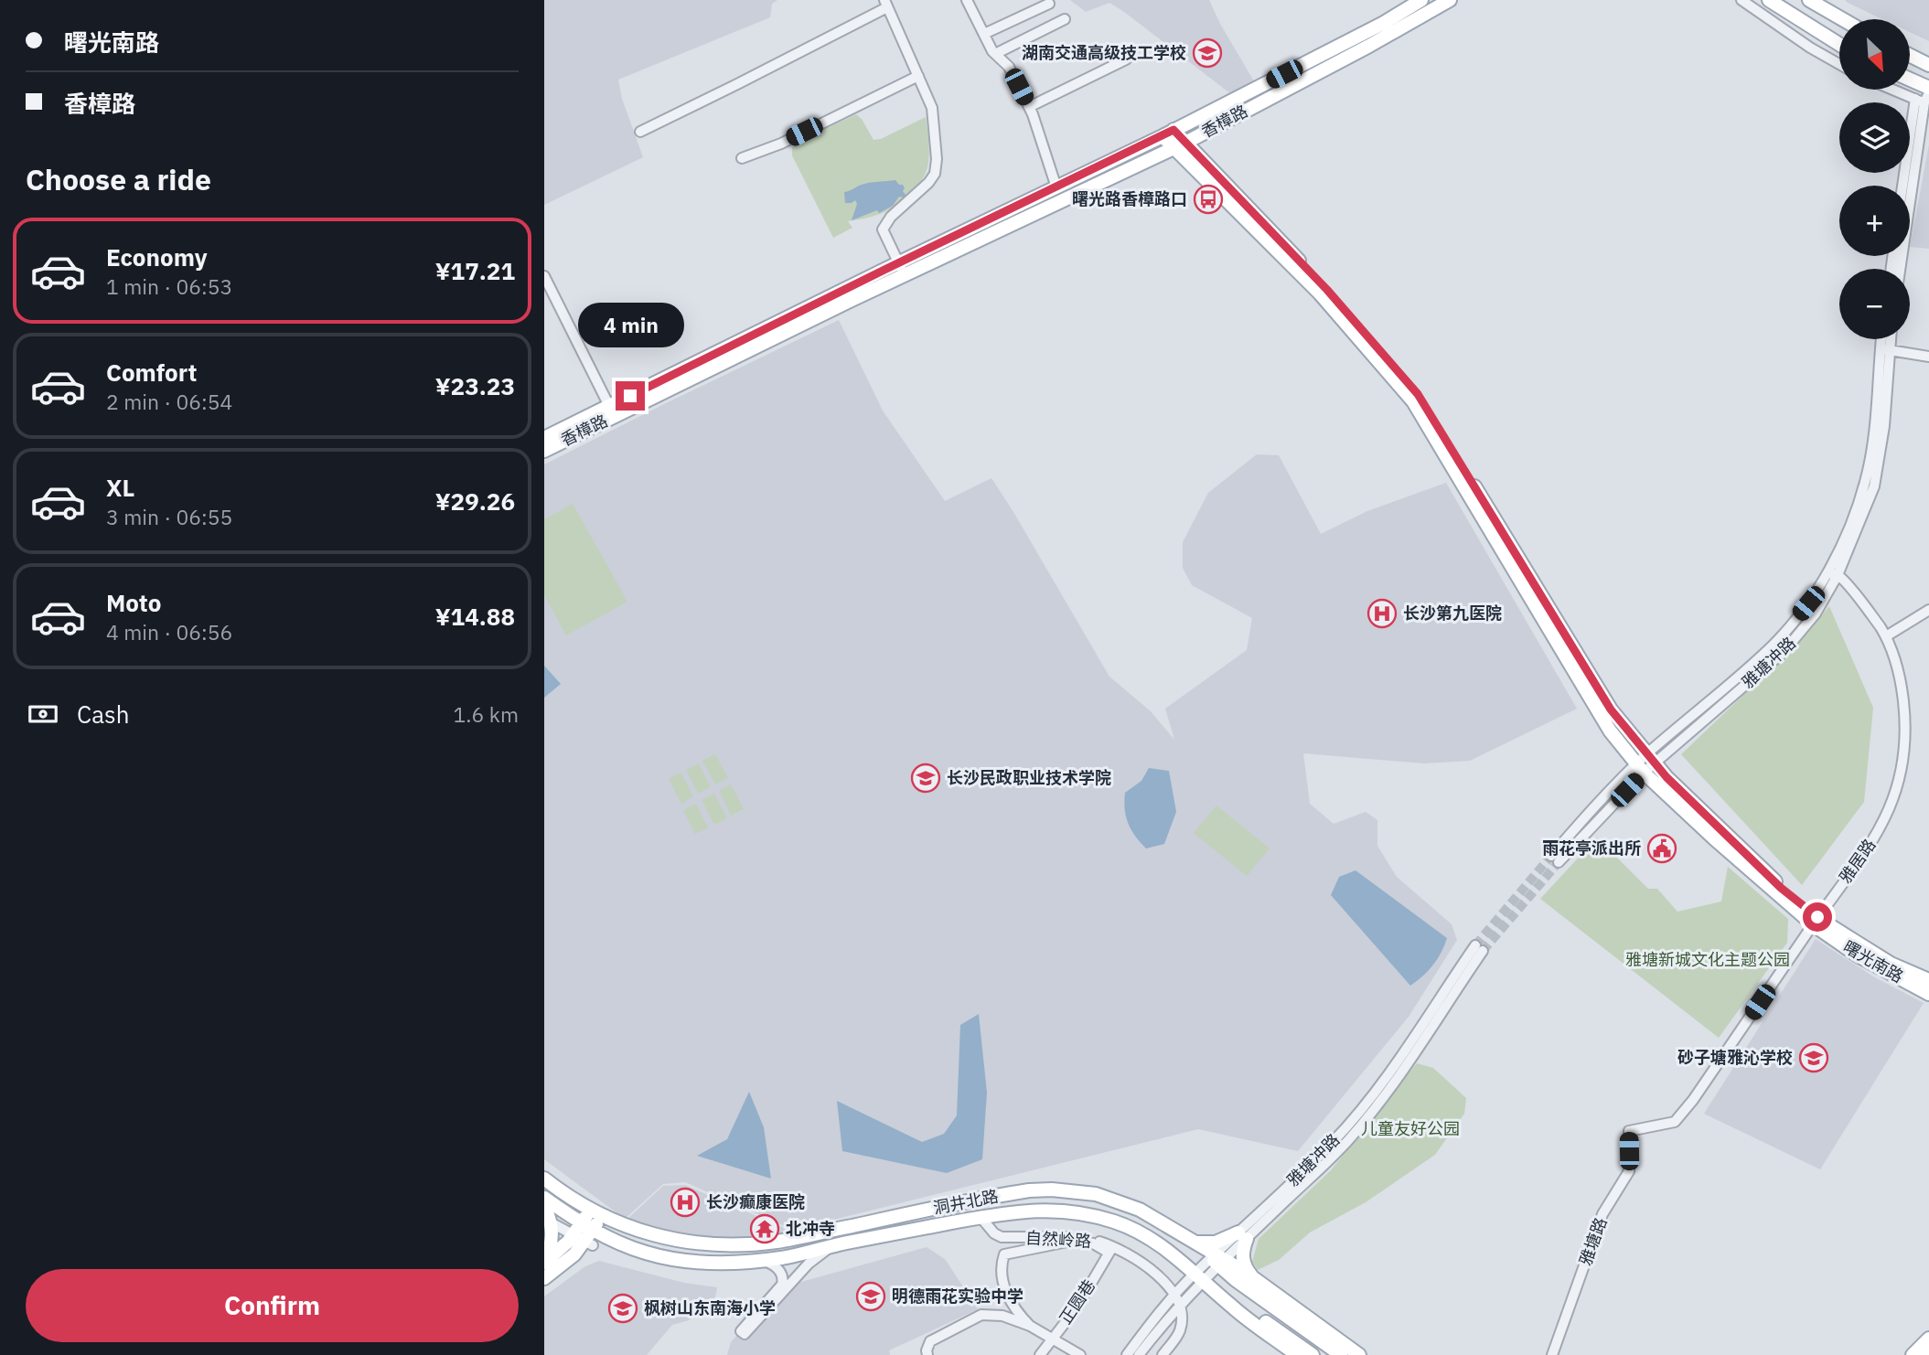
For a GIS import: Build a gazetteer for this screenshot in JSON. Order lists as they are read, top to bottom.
{
  "streets": {
    "main road": ["香樟路", "曙光南路", "洞井北路"],
    "street": [
      "雅塘冲路",
      "雅居路",
      "自然岭路",
      "雅塘路",
      "正圆巷"
    ]
  },
  "crossings": [
    ["香樟路", "曙光南路"],
    ["雅塘冲路", "雅居路"],
    ["雅塘冲路", "曙光南路"],
    ["雅塘冲路", "洞井北路"],
    ["雅塘冲路", "自然岭路"],
    ["雅居路", "曙光南路"],
    ["雅居路", "雅塘路"],
    ["洞井北路", "自然岭路"],
    ["自然岭路", "正圆巷"]
  ],
  "parks": ["雅塘新城文化主题公园", "儿童友好公园"],
  "places": {
    "school or university": [
      "湖南交通高级技工学校",
      "长沙民政职业技术学院",
      "砂子塘雅沁学校",
      "明德雨花实验中学",
      "枫树山东南海小学"
    ],
    "bus stop": ["曙光路香樟路口"],
    "hospital": ["长沙第九医院", "长沙癫康医院"],
    "public building": ["雨花亭派出所"],
    "temple": ["北冲寺"]
  },
  "north": "bottom right",
  "page": {
    "banner": ["曙光南路", "香樟路"],
    "map_buttons": ["+", "−"],
    "heading": "Choose a ride",
    "list": [
      {
        "name": "Economy",
        "note": "1 min · 06:53",
        "value": "¥17.21"
      },
      {
        "name": "Comfort",
        "note": "2 min · 06:54",
        "value": "¥23.23"
      },
      {
        "name": "XL",
        "note": "3 min · 06:55",
        "value": "¥29.26"
      },
      {
        "name": "Moto",
        "note": "4 min · 06:56",
        "value": "¥14.88"
      }
    ],
    "bubble": "4 min",
    "pay": ["Cash", "1.6 km"],
    "buttons": "Confirm"
  }
}
